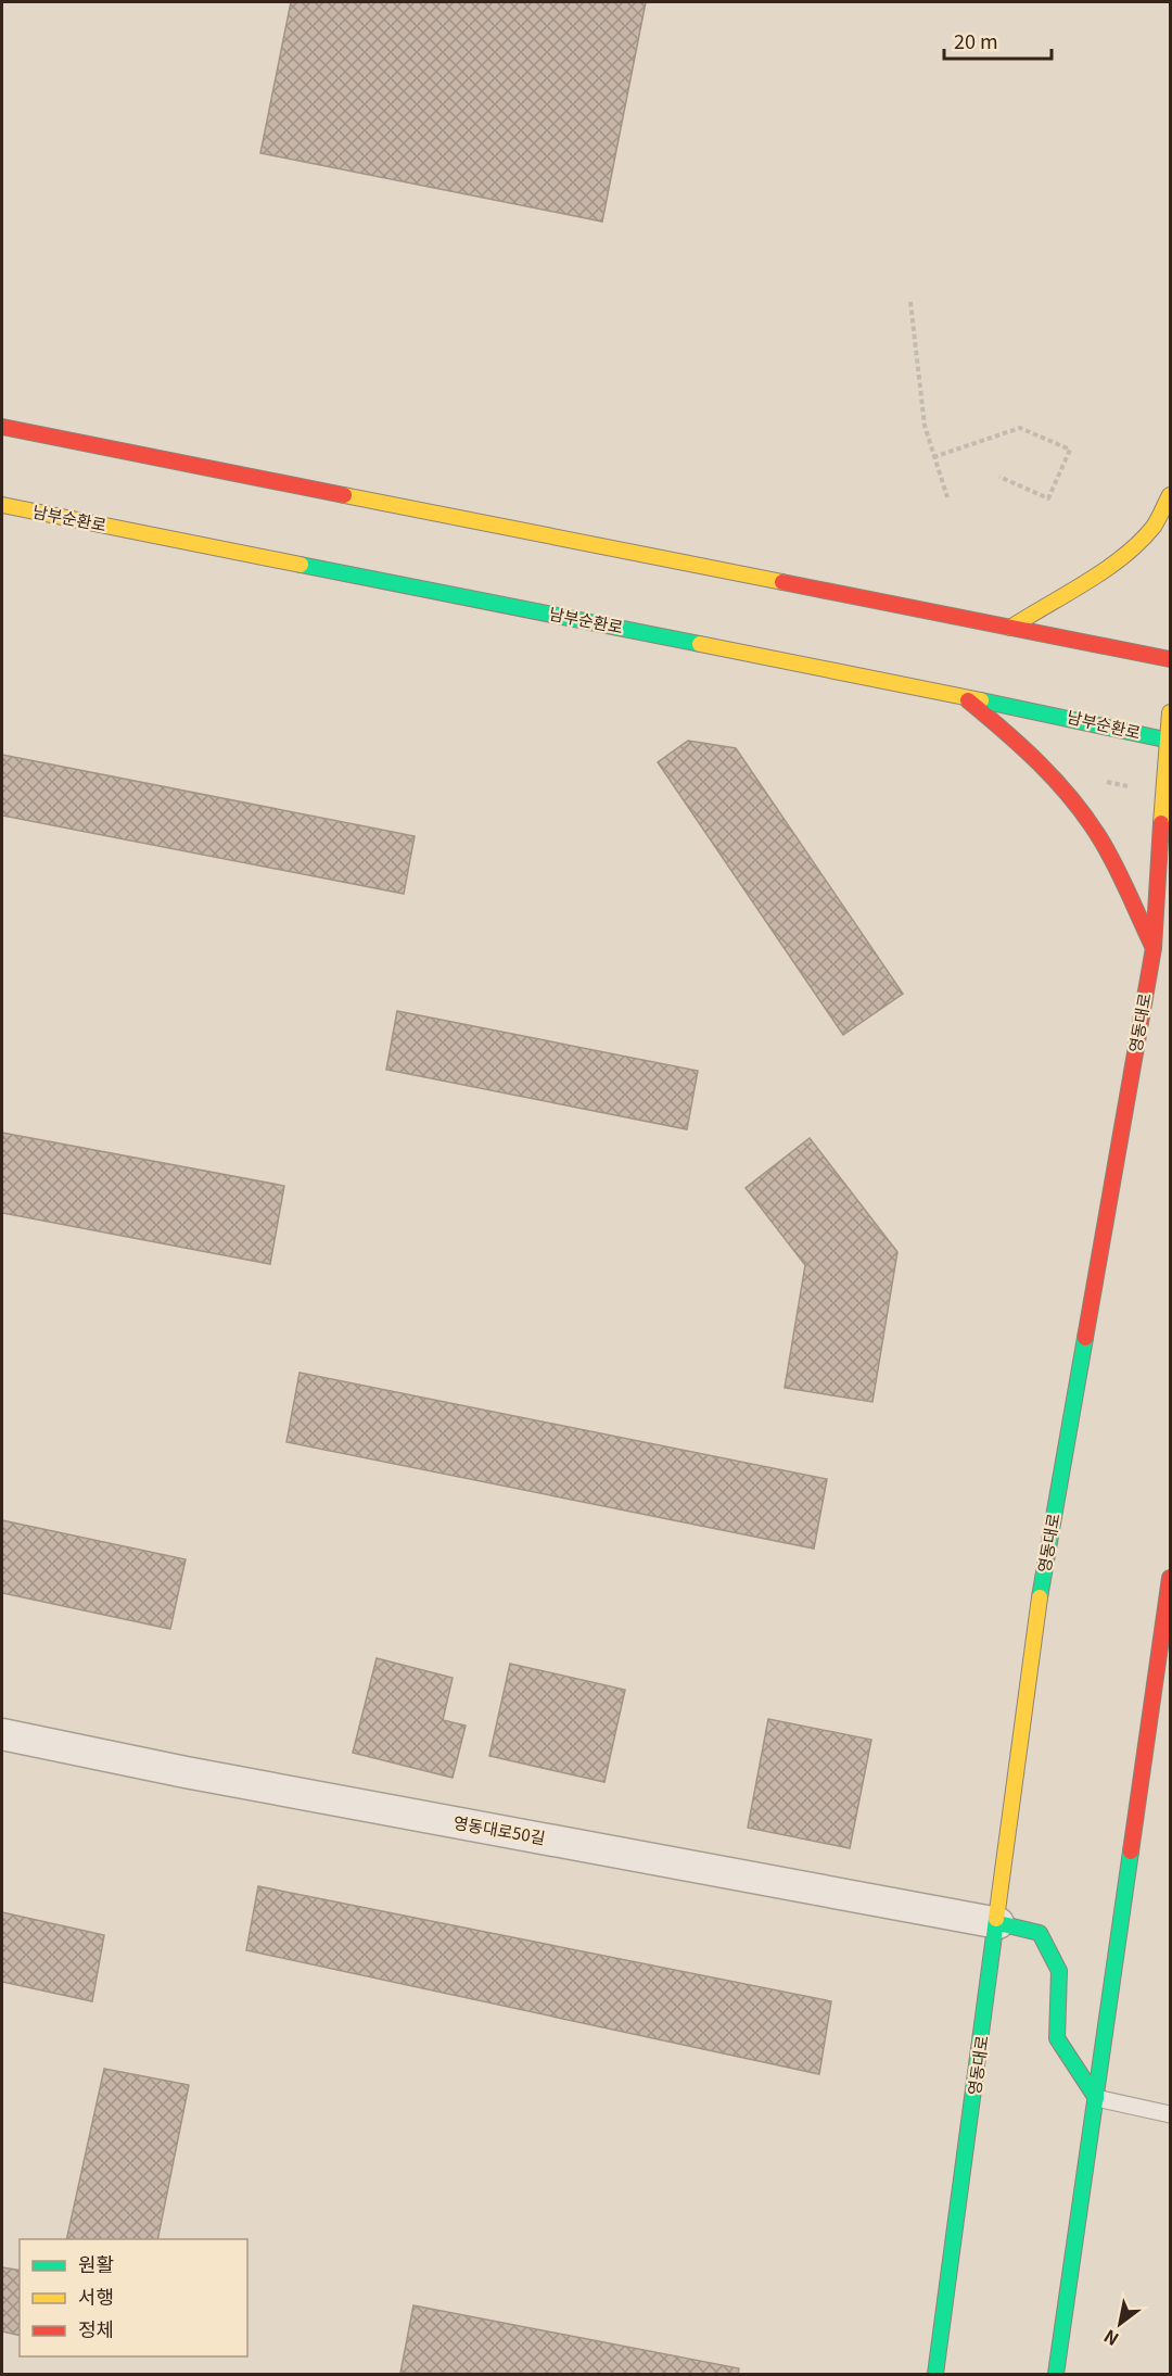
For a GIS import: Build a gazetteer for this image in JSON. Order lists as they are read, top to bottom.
{
  "streets": {
    "main road": ["남부순환로", "영동대로"],
    "street": ["영동대로50길"]
  },
  "crossings": [
    ["남부순환로", "영동대로"],
    ["영동대로", "영동대로50길"]
  ],
  "legend": ["원활", "서행", "정체"],
  "scale_bar": "20 m",
  "north": "bottom left"
}
